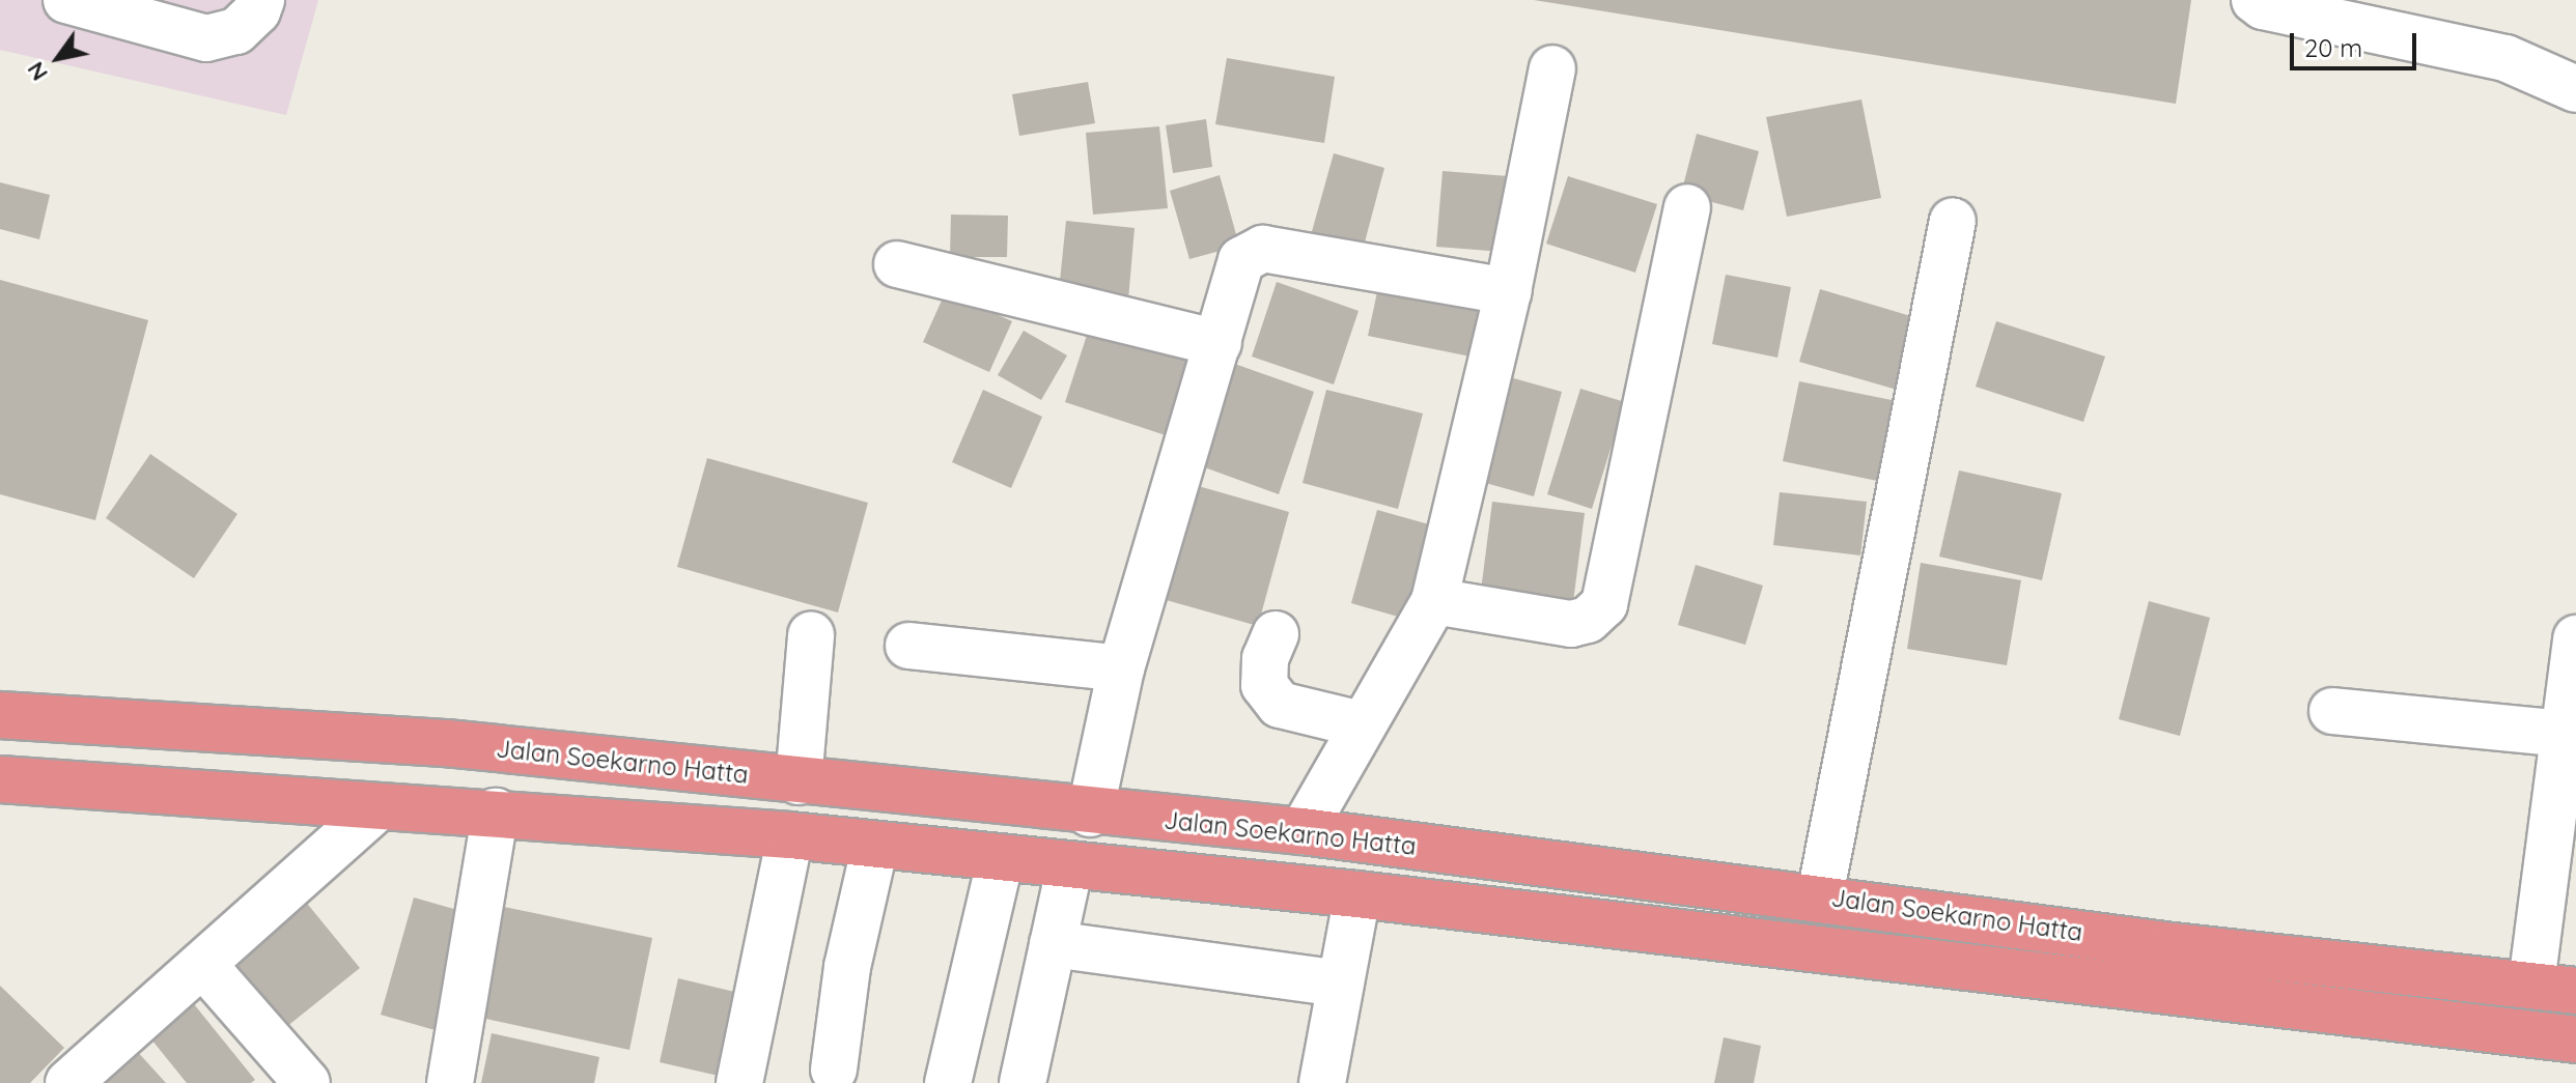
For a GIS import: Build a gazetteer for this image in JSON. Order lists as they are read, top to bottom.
{
  "streets": {
    "highway": ["Jalan Soekarno Hatta"]
  },
  "scale_bar": "20 m",
  "north": "bottom left"
}
